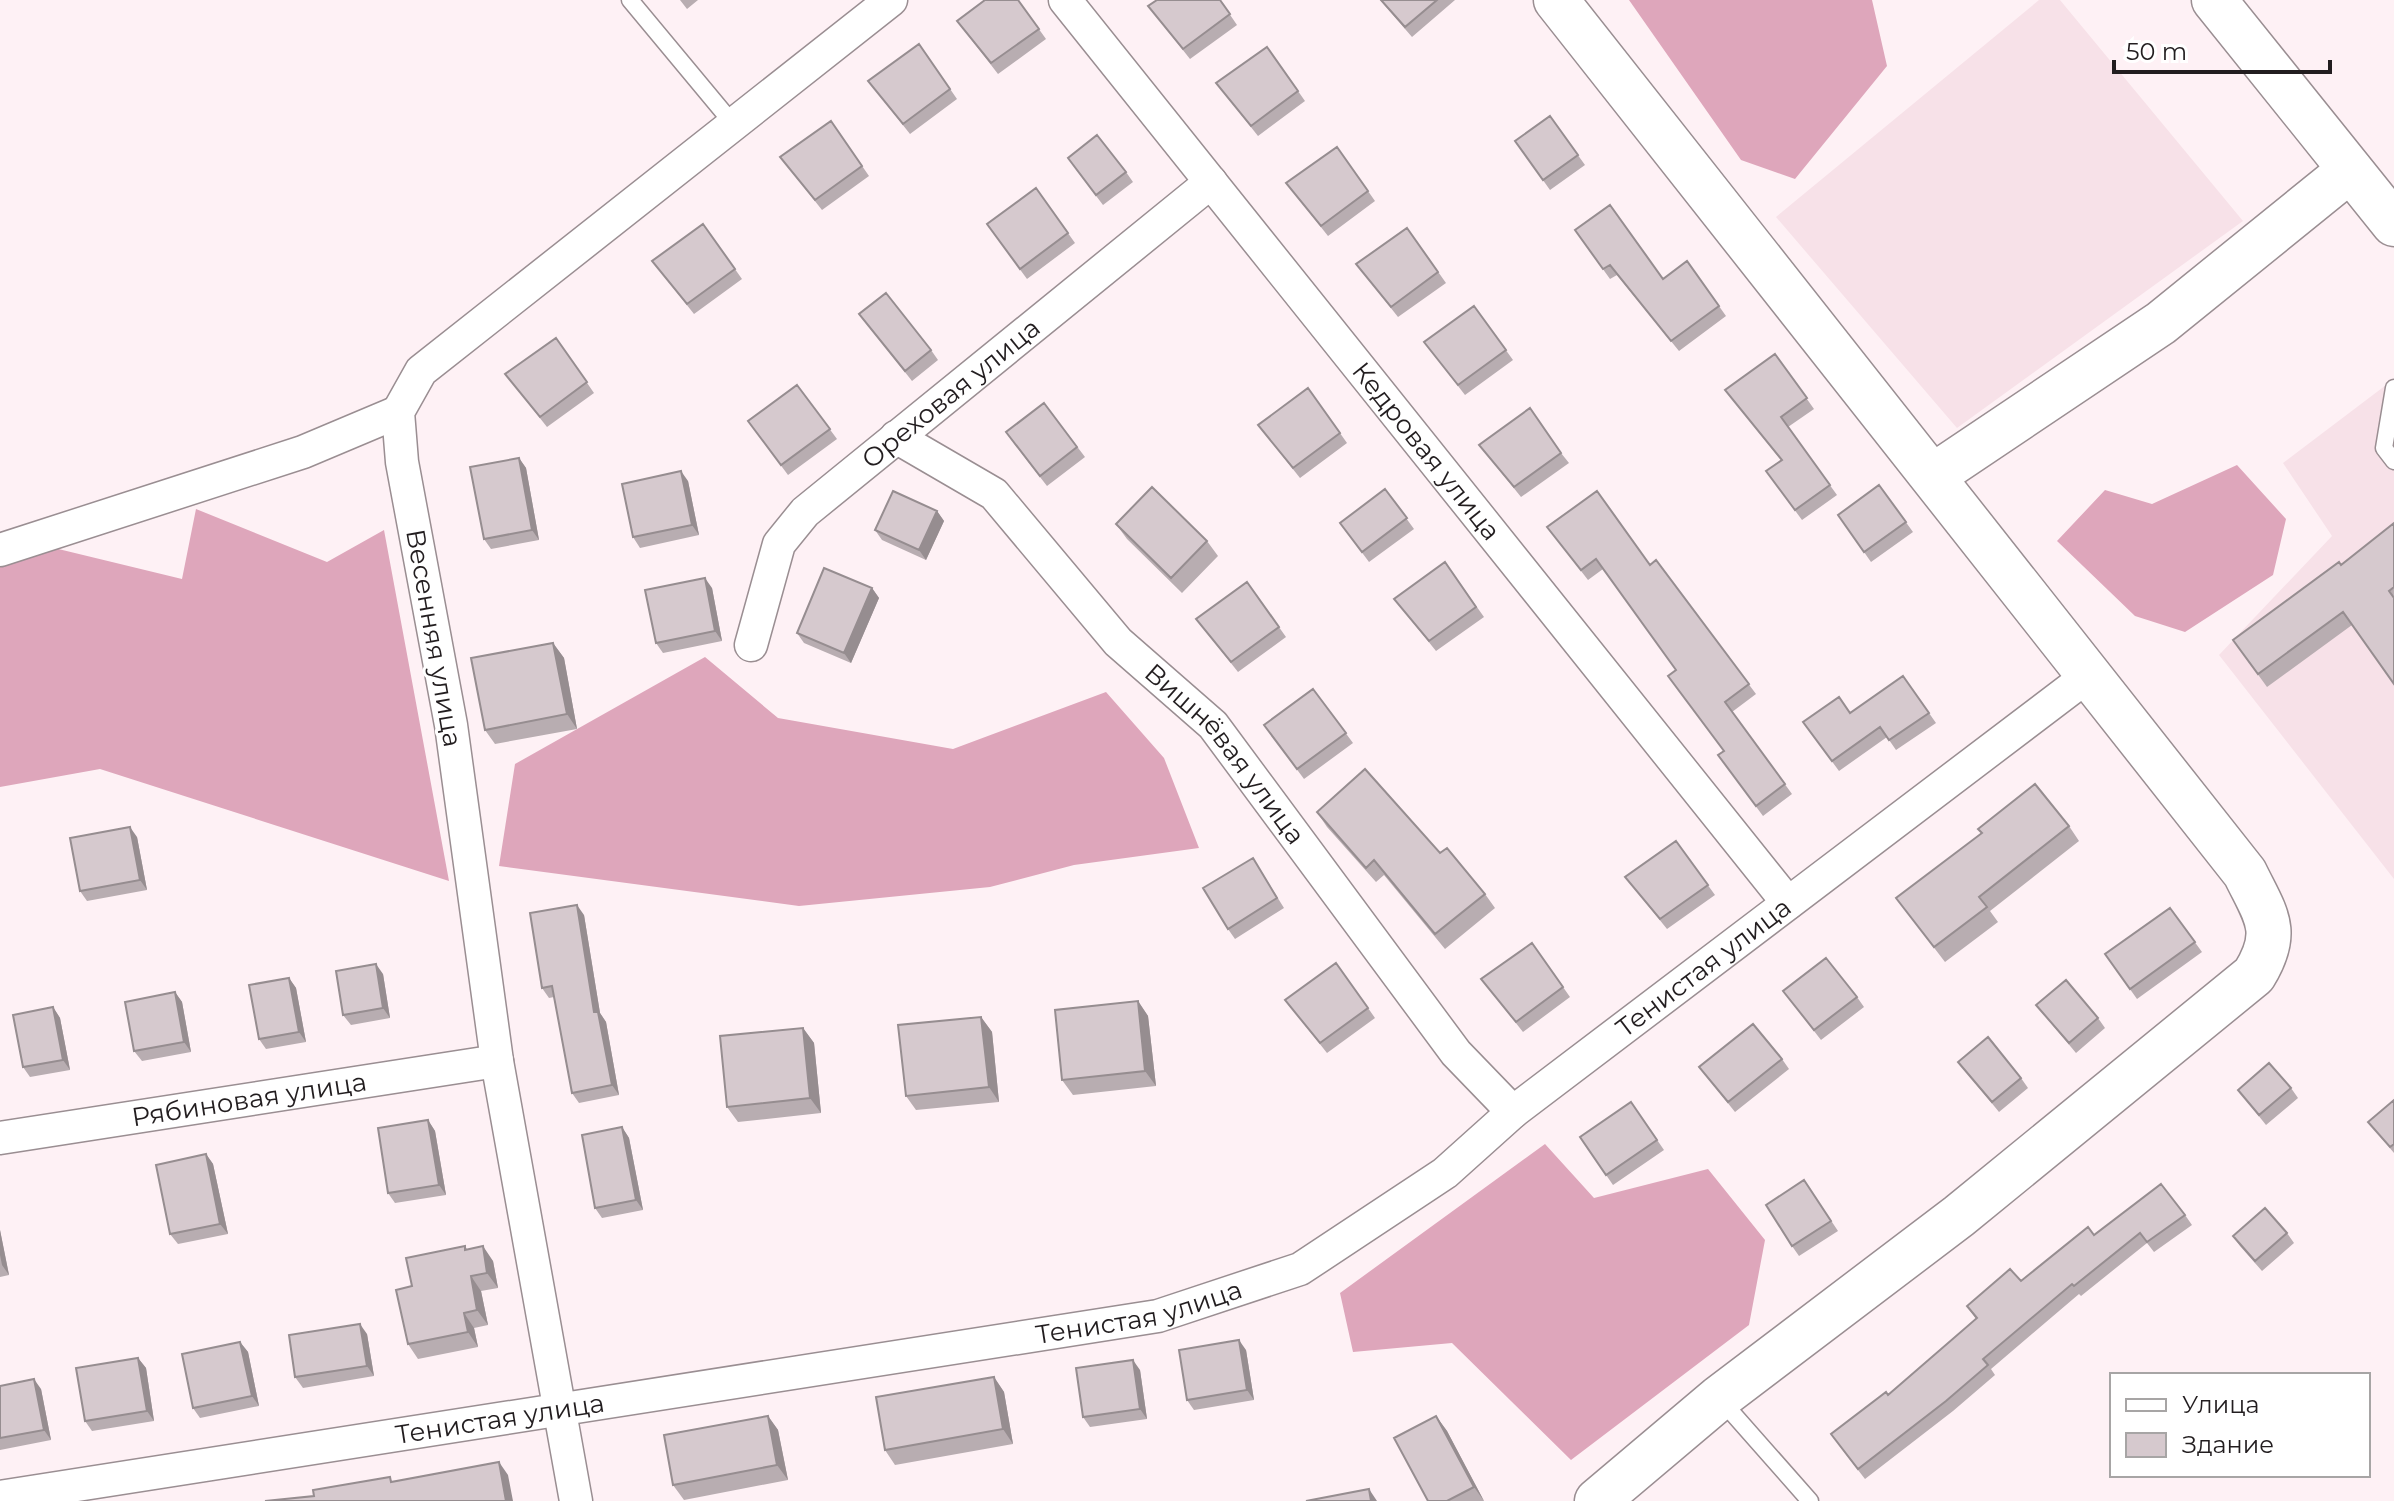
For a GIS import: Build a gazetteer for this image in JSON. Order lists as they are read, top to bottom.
{
  "streets": {
    "street": [
      "Ореховая улица",
      "Кедровая улица",
      "Весенняя улица",
      "Вишнёвая улица",
      "Тенистая улица",
      "Рябиновая улица"
    ]
  },
  "crossings": [
    ["Ореховая улица", "Кедровая улица"],
    ["Ореховая улица", "Вишнёвая улица"],
    ["Кедровая улица", "Тенистая улица"],
    ["Весенняя улица", "Тенистая улица"],
    ["Весенняя улица", "Рябиновая улица"],
    ["Вишнёвая улица", "Тенистая улица"]
  ],
  "legend": ["Улица", "Здание"],
  "scale_bar": "50 m"
}
